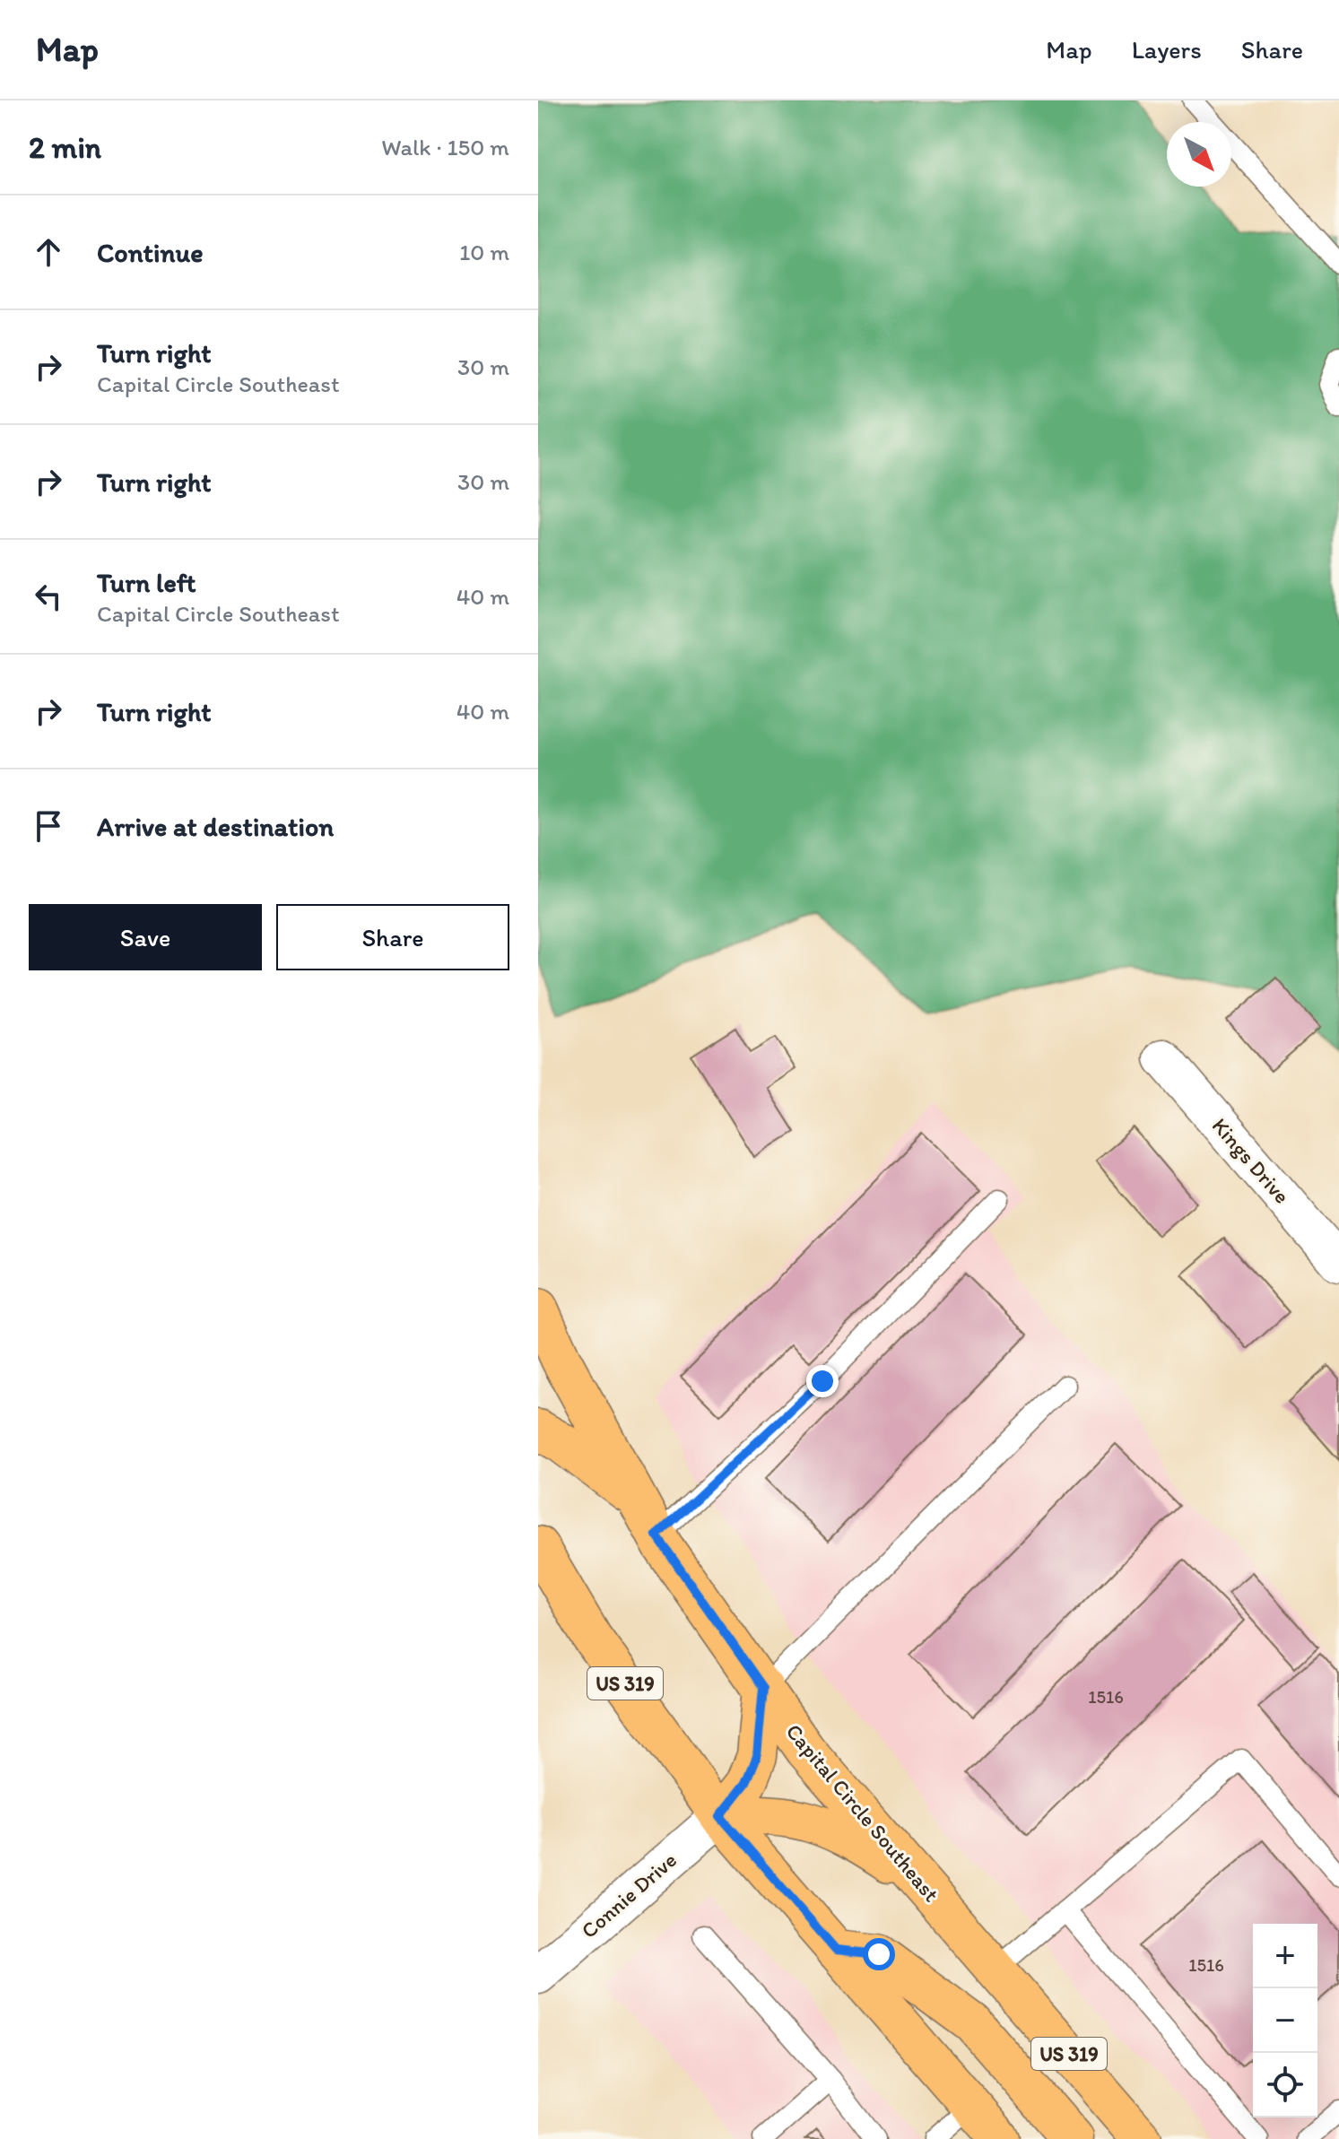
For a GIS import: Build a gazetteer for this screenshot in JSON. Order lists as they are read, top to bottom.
{
  "streets": {
    "main road": ["US 319", "Capital Circle Southeast"],
    "street": ["Kings Drive", "Connie Drive"]
  },
  "crossings": [
    ["US 319", "Connie Drive"]
  ],
  "house_numbers": ["1516", "1516"],
  "north": "bottom right",
  "page": {
    "header": "Map",
    "nav": ["Map", "Layers", "Share"],
    "heading": ["2 min", "Walk · 150 m"],
    "list": [
      ["Continue", "10 m"],
      ["Turn right", "Capital Circle Southeast", "30 m"],
      ["Turn right", "30 m"],
      ["Turn left", "Capital Circle Southeast", "40 m"],
      ["Turn right", "40 m"],
      "Arrive at destination"
    ],
    "buttons": ["Save", "Share"],
    "map_buttons": ["+", "−"]
  }
}
